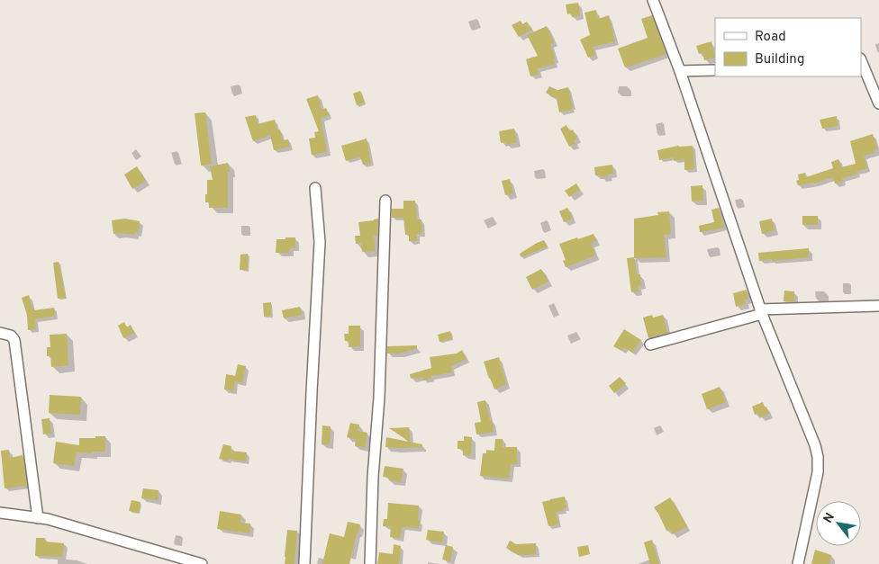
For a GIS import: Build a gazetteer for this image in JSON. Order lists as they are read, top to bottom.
{
  "legend": ["Road", "Building"],
  "north": "top left"
}
